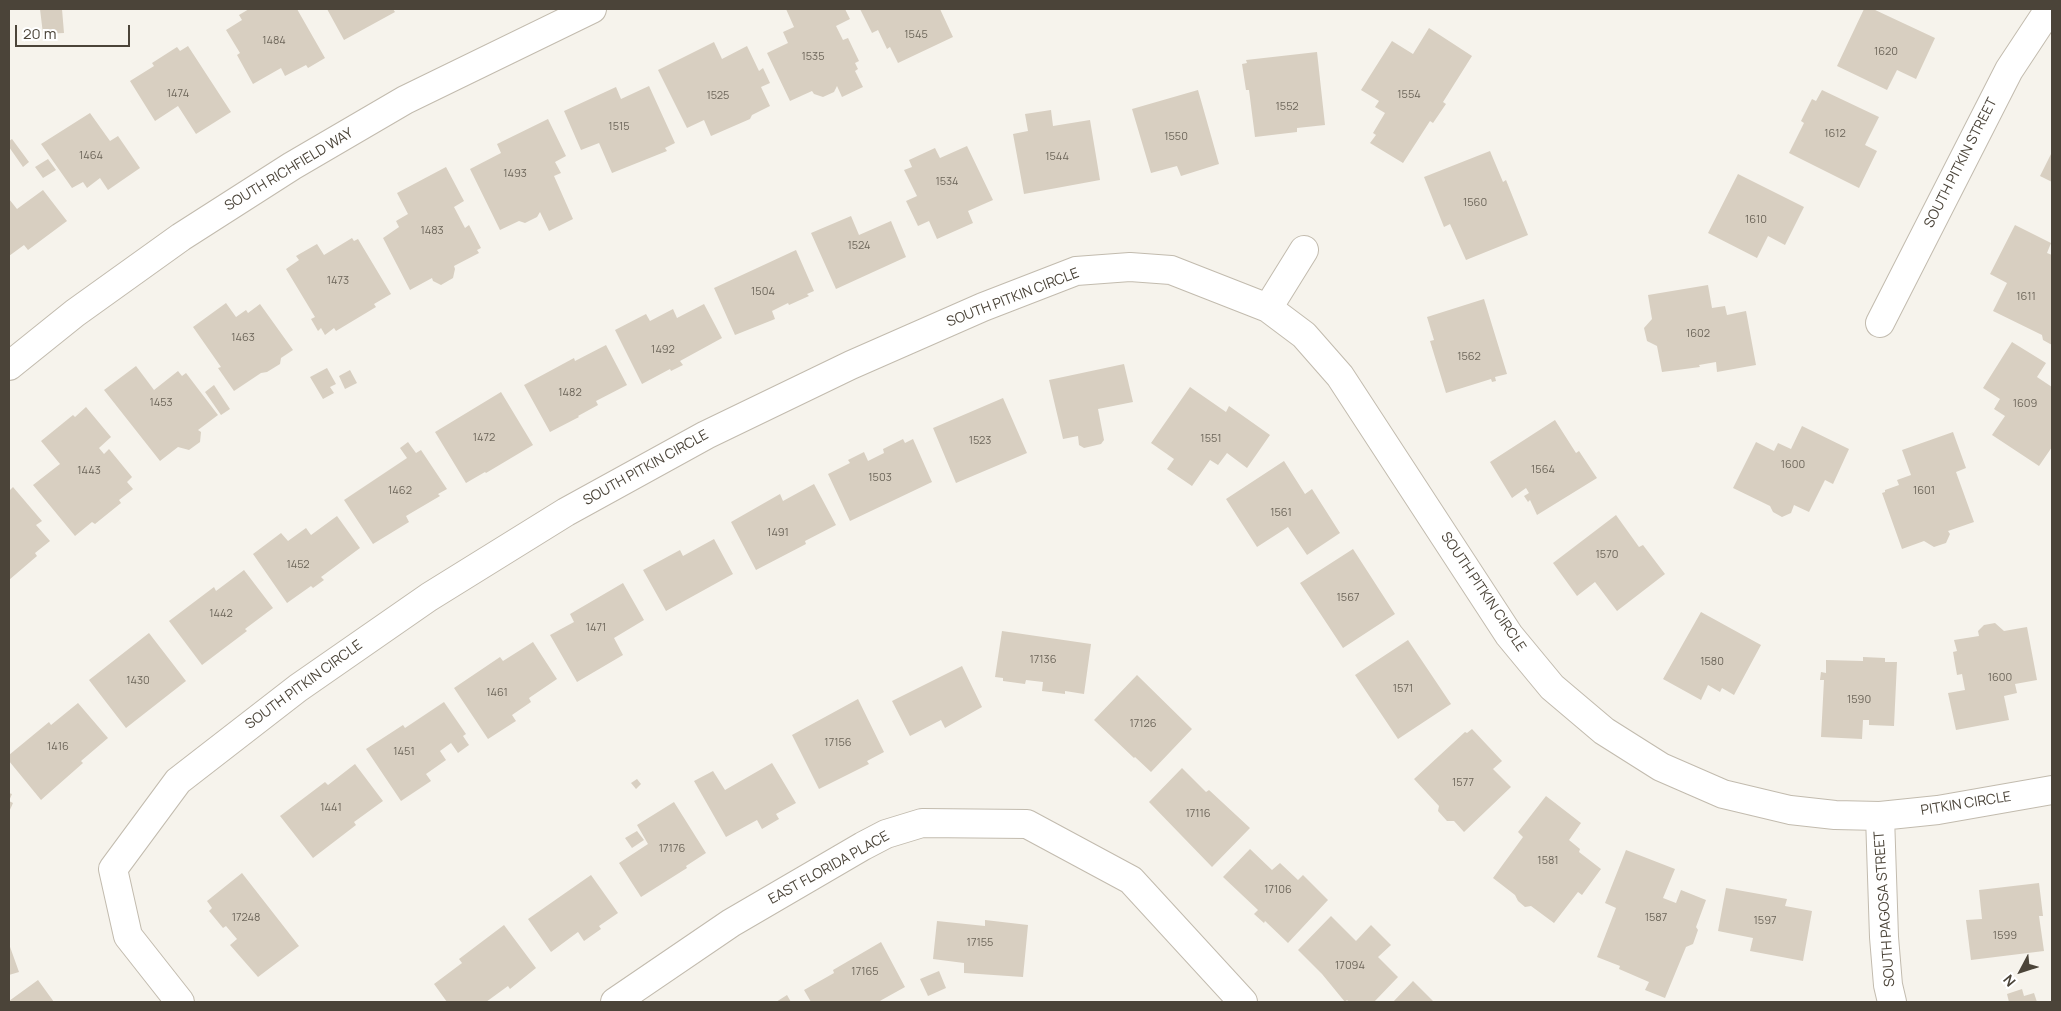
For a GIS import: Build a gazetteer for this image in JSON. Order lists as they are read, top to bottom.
{
  "streets": {
    "street": [
      "SOUTH PITKIN STREET",
      "SOUTH RICHFIELD WAY",
      "SOUTH PITKIN CIRCLE",
      "PITKIN CIRCLE",
      "EAST FLORIDA PLACE",
      "SOUTH PAGOSA STREET"
    ]
  },
  "crossings": [
    ["SOUTH PITKIN CIRCLE", "PITKIN CIRCLE"],
    ["SOUTH PITKIN CIRCLE", "SOUTH PAGOSA STREET"],
    ["PITKIN CIRCLE", "SOUTH PAGOSA STREET"]
  ],
  "house_numbers": [
    "1545",
    "1484",
    "1620",
    "1535",
    "1474",
    "1554",
    "1525",
    "1552",
    "1515",
    "1612",
    "1550",
    "1464",
    "1544",
    "1493",
    "1534",
    "1560",
    "1610",
    "1483",
    "1524",
    "1473",
    "1504",
    "1611",
    "1602",
    "1463",
    "1492",
    "1562",
    "1482",
    "1453",
    "1609",
    "1472",
    "1551",
    "1523",
    "1600",
    "1564",
    "1443",
    "1503",
    "1462",
    "1601",
    "1561",
    "1491",
    "1570",
    "1452",
    "1567",
    "1442",
    "1471",
    "17136",
    "1580",
    "1600",
    "1430",
    "1571",
    "1461",
    "1590",
    "17126",
    "17156",
    "1416",
    "1451",
    "1577",
    "1441",
    "17116",
    "17176",
    "1581",
    "17106",
    "17248",
    "1587",
    "1597",
    "1599",
    "17155",
    "17094",
    "17165"
  ],
  "scale_bar": "20 m",
  "north": "bottom left"
}
